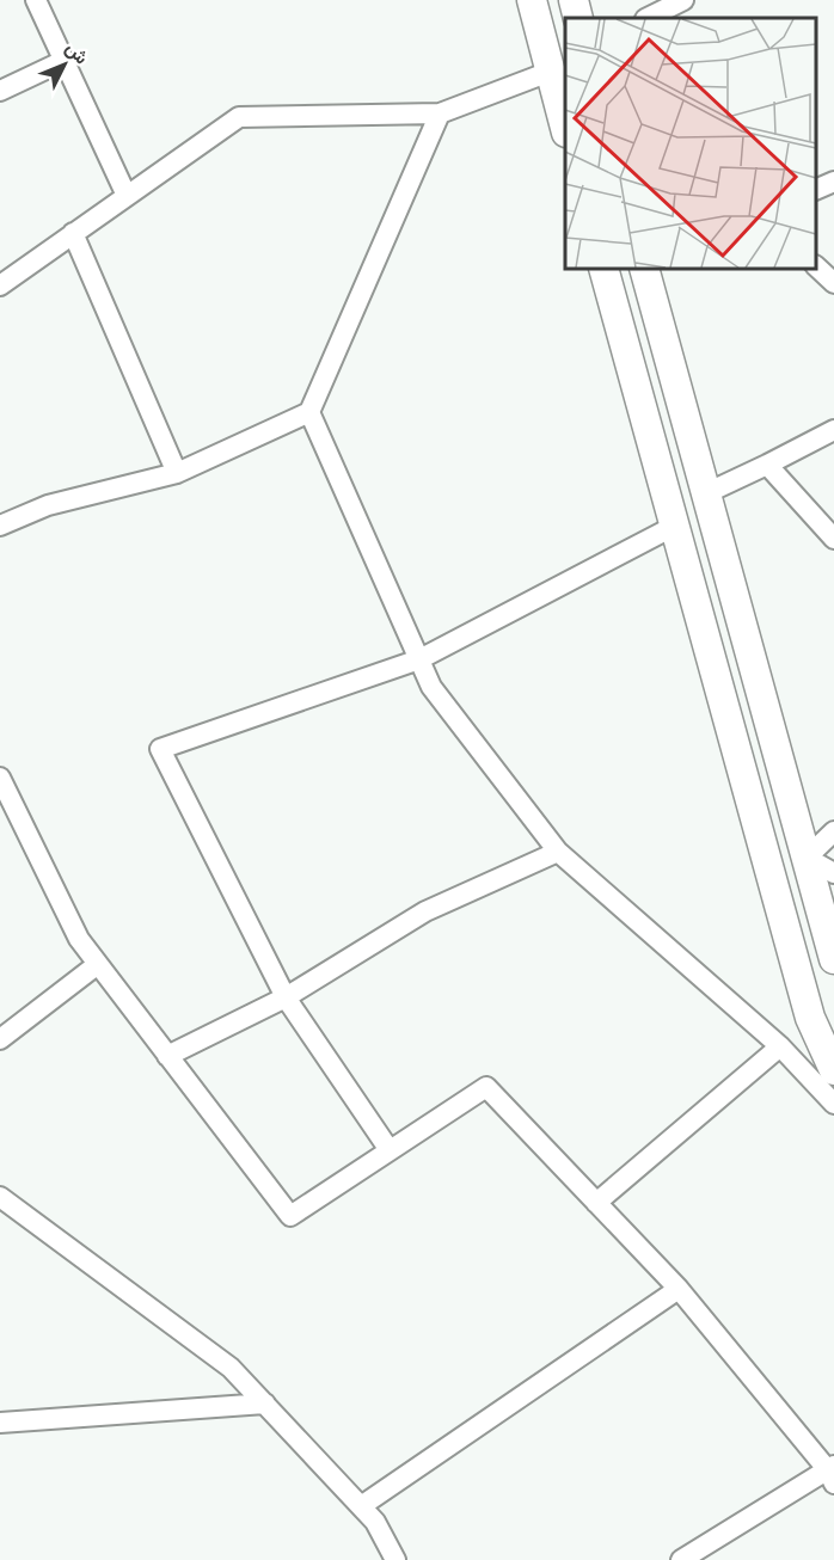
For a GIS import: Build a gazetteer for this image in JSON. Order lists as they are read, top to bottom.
{
  "north": "top right"
}
